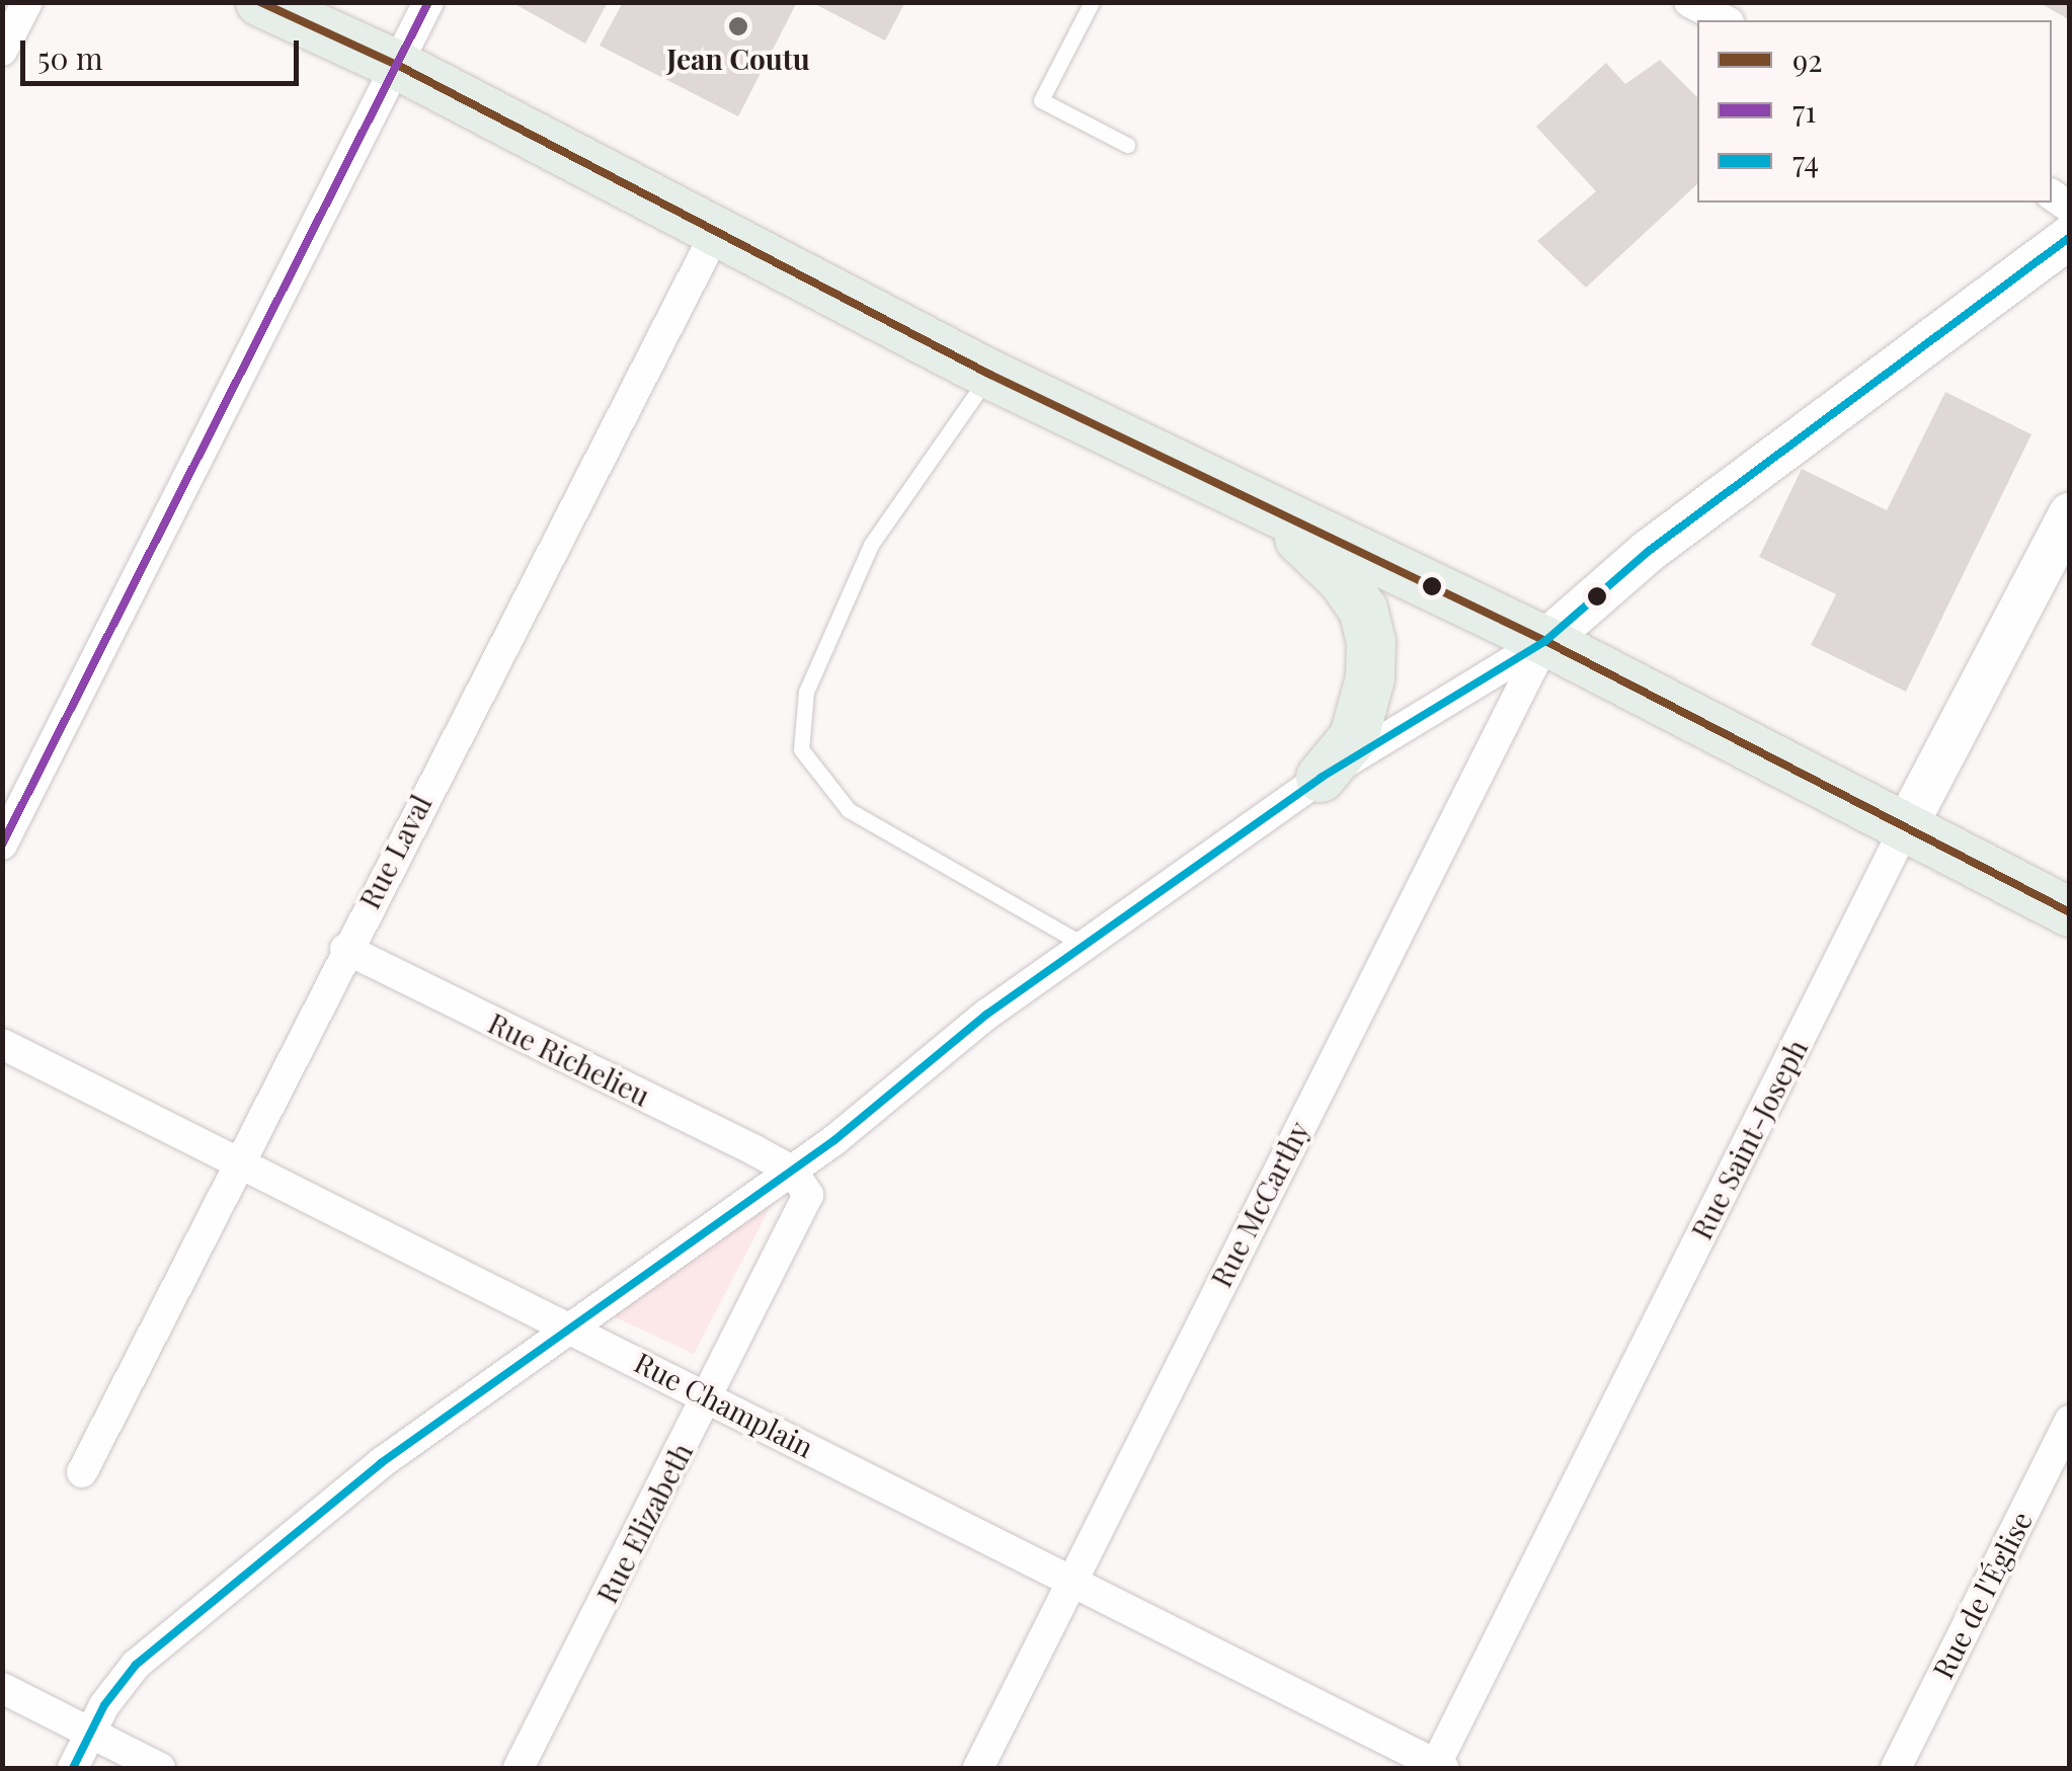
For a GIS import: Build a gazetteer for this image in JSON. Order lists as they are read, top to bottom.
{
  "streets": {
    "main road": ["Rue Saint-Joseph"],
    "street": [
      "Rue Laval",
      "Rue Richelieu",
      "Rue McCarthy",
      "Rue Champlain",
      "Rue Elizabeth",
      "Rue de l'Église"
    ]
  },
  "crossings": [
    ["Rue Laval", "Rue Richelieu"],
    ["Rue Laval", "Rue Champlain"],
    ["Rue Richelieu", "Rue Elizabeth"],
    ["Rue Saint-Joseph", "Rue Champlain"],
    ["Rue McCarthy", "Rue Champlain"],
    ["Rue Champlain", "Rue Elizabeth"]
  ],
  "places": ["Jean Coutu"],
  "lines": ["transit line 92", "transit line 71", "transit line 74"],
  "legend": ["92", "71", "74"],
  "scale_bar": "50 m"
}
